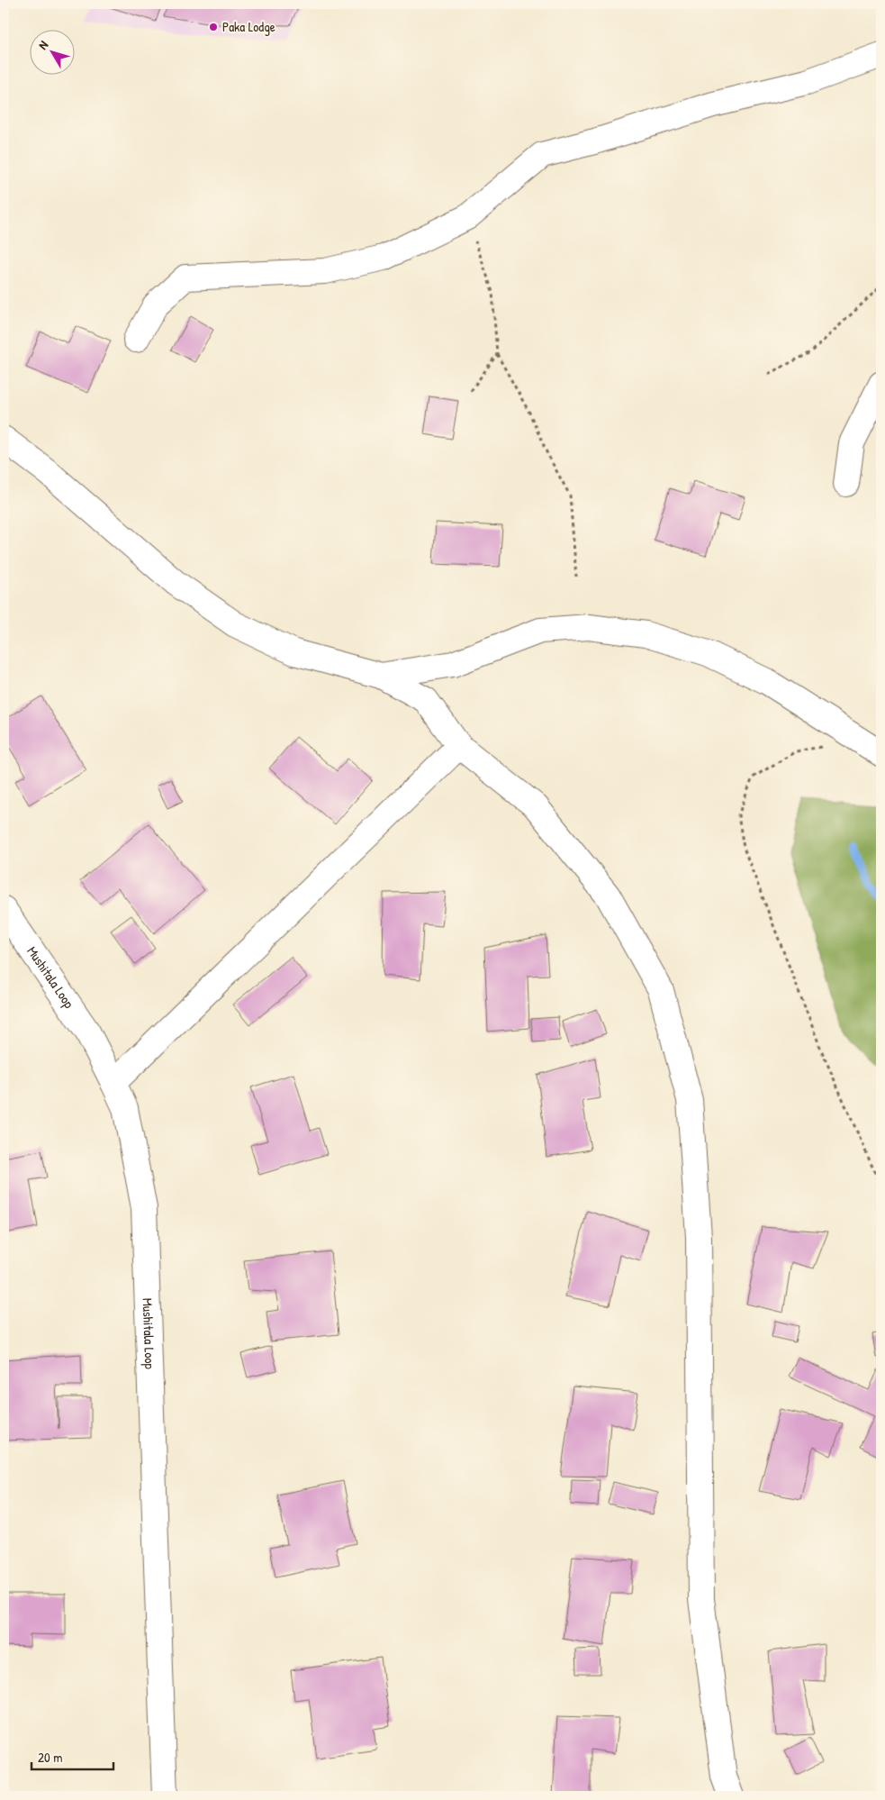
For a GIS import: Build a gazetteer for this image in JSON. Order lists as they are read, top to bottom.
{
  "streets": {
    "street": ["Mushitala Loop"]
  },
  "places": ["Paka Lodge"],
  "scale_bar": "20 m",
  "north": "top left"
}
